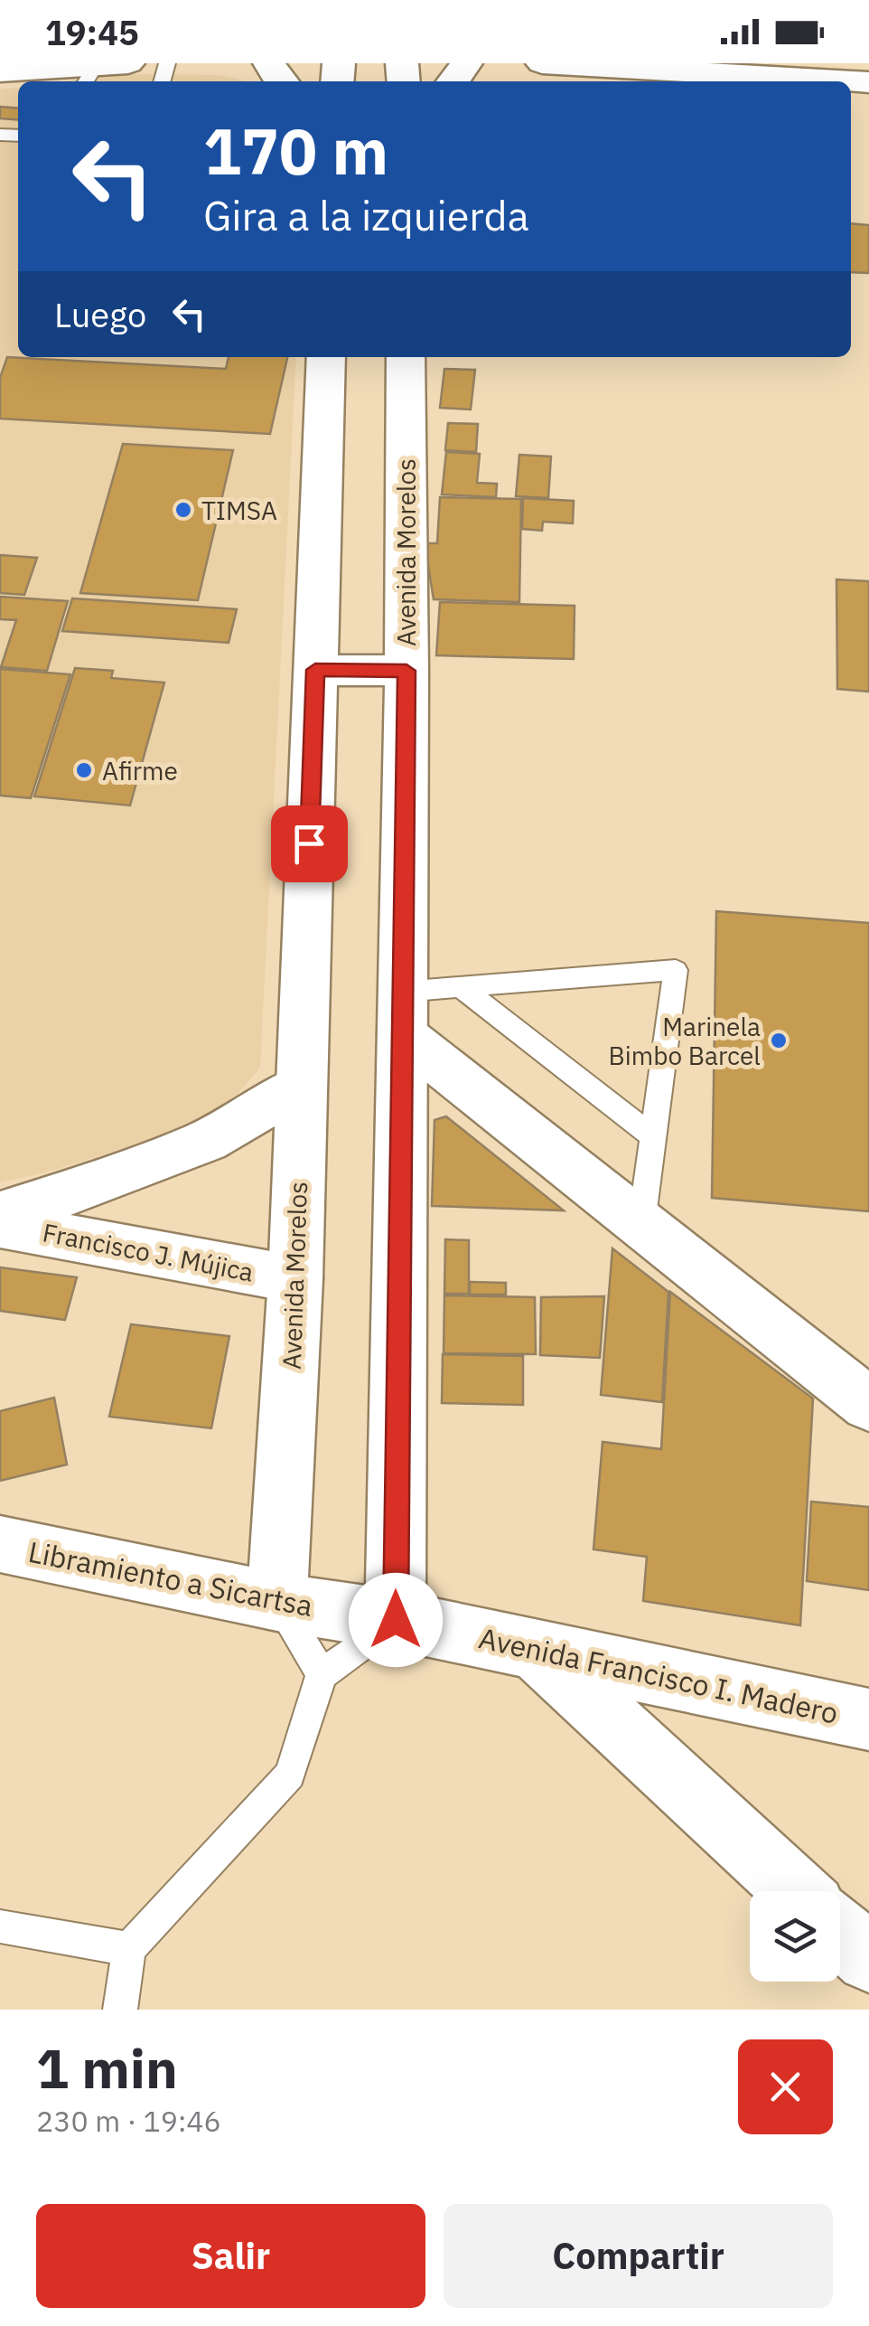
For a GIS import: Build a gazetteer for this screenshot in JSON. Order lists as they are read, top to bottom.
{
  "streets": {
    "main road": [
      "Avenida Morelos",
      "Francisco J. Mújica",
      "Libramiento a Sicartsa",
      "Avenida Francisco I. Madero"
    ]
  },
  "crossings": [
    ["Avenida Morelos", "Francisco J. Mújica"],
    ["Avenida Morelos", "Libramiento a Sicartsa"],
    ["Avenida Morelos", "Avenida Francisco I. Madero"],
    ["Libramiento a Sicartsa", "Avenida Francisco I. Madero"]
  ],
  "places": ["TIMSA", "Afirme", "Marinela Bimbo Barcel"],
  "page": {
    "status": "19:45",
    "turn": ["170 m", "Gira a la izquierda"],
    "then": "Luego",
    "heading": ["1 min", "230 m · 19:46"],
    "buttons": ["Salir", "Compartir"]
  }
}
